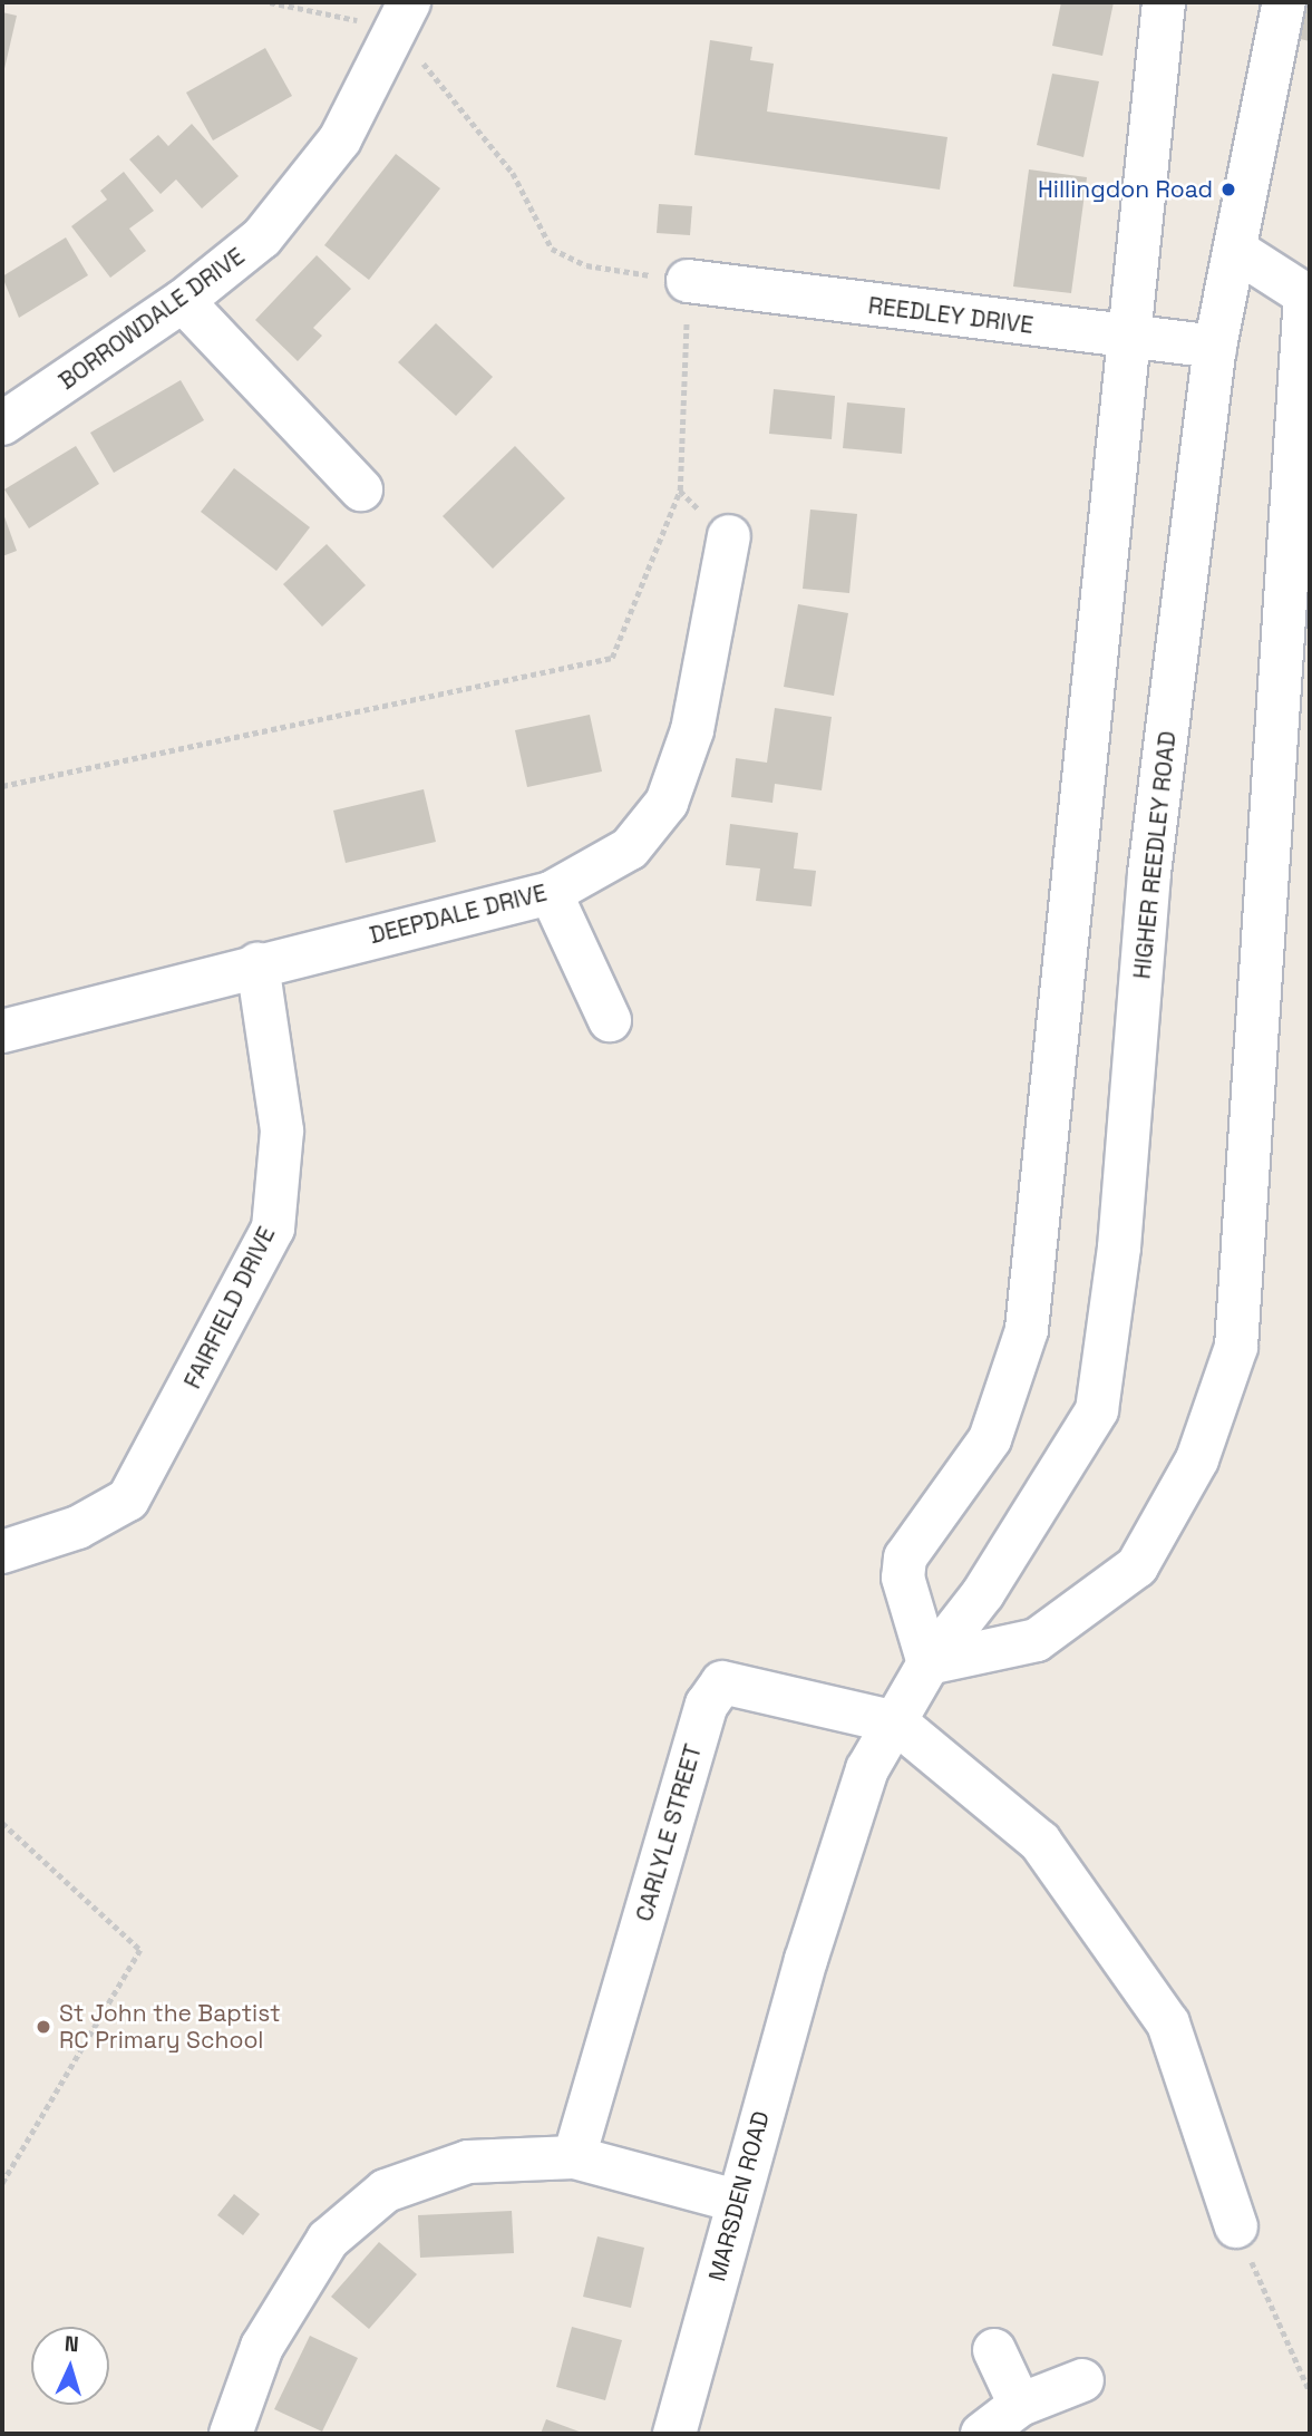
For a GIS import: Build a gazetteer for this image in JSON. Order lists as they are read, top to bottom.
{
  "streets": {
    "street": [
      "REEDLEY DRIVE",
      "BORROWDALE DRIVE",
      "HIGHER REEDLEY ROAD",
      "DEEPDALE DRIVE",
      "FAIRFIELD DRIVE",
      "CARLYLE STREET",
      "MARSDEN ROAD"
    ]
  },
  "crossings": [
    ["REEDLEY DRIVE", "HIGHER REEDLEY ROAD"],
    ["HIGHER REEDLEY ROAD", "CARLYLE STREET"],
    ["HIGHER REEDLEY ROAD", "MARSDEN ROAD"],
    ["DEEPDALE DRIVE", "FAIRFIELD DRIVE"]
  ],
  "places": ["Hillingdon Road", "St John the Baptist RC Primary School"],
  "north": "top"
}
